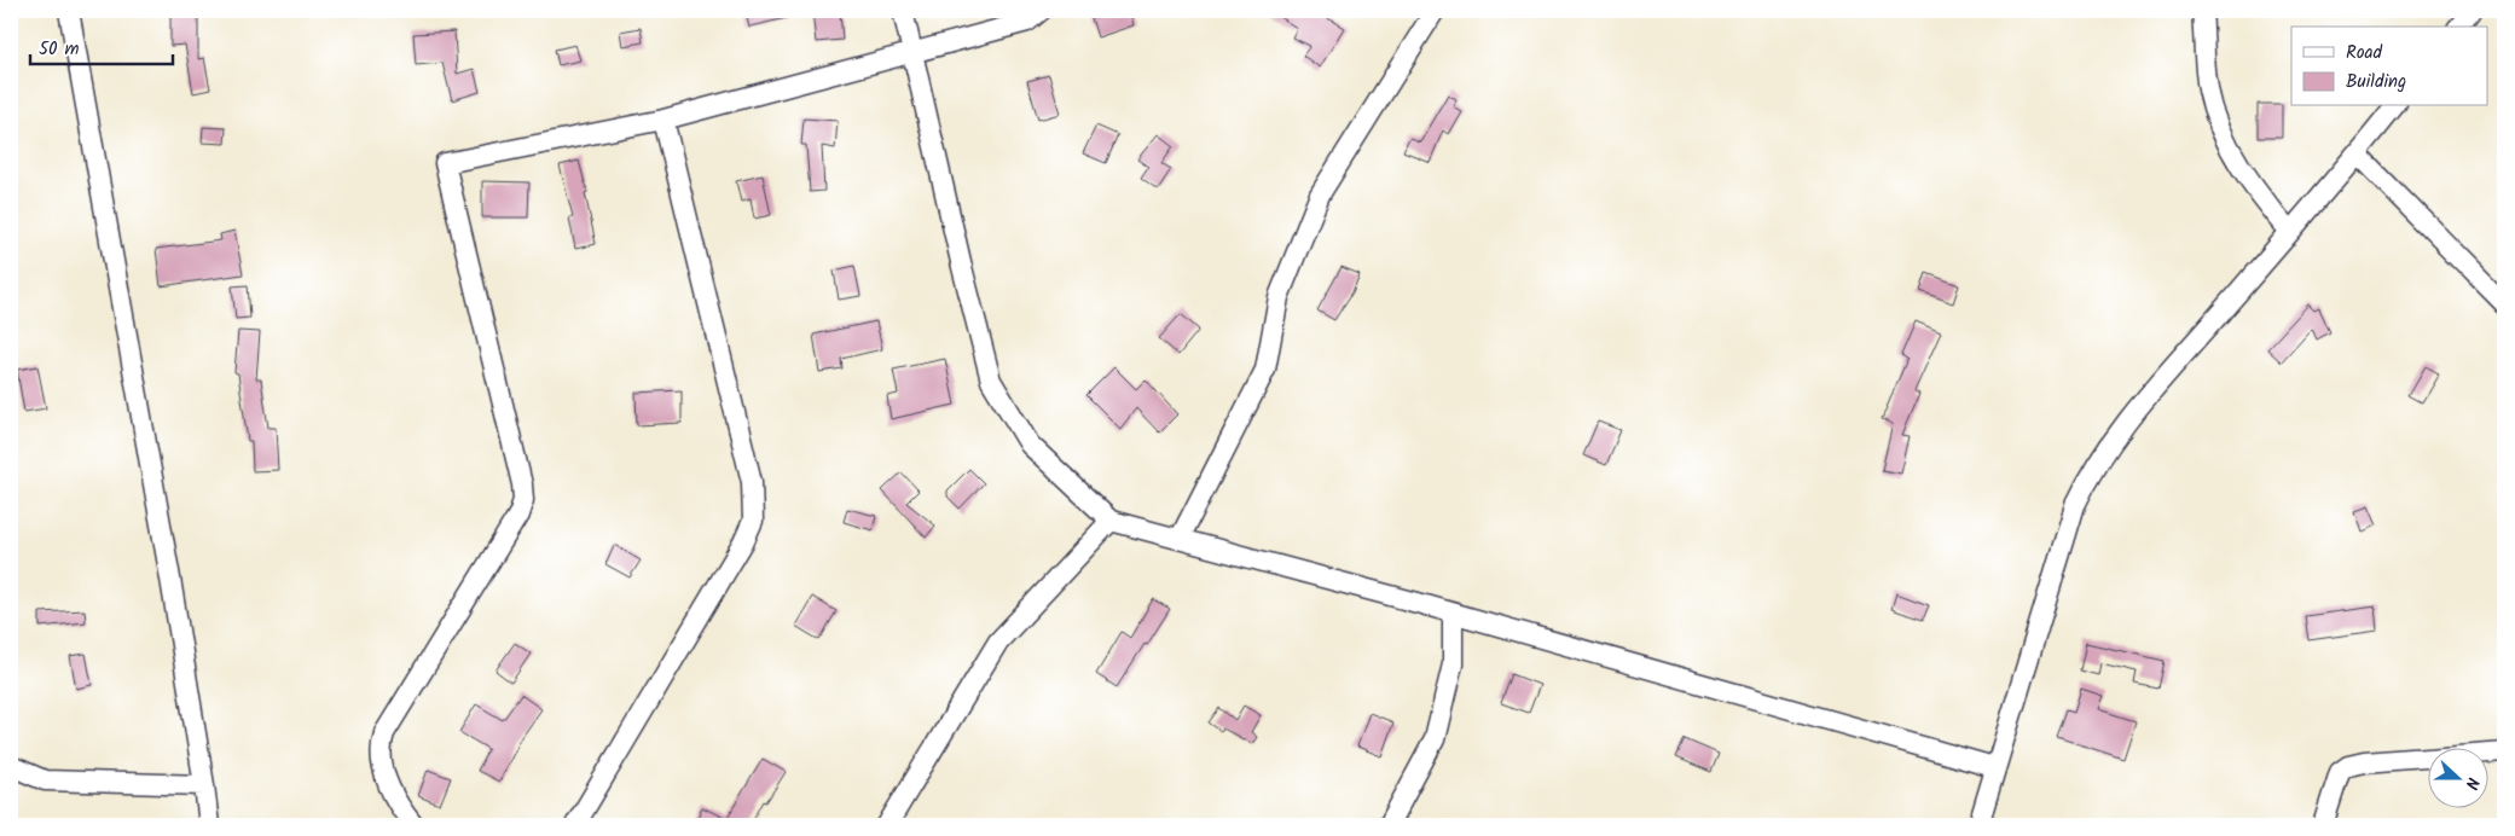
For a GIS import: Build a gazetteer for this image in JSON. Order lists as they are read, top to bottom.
{
  "legend": ["Road", "Building"],
  "scale_bar": "50 m",
  "north": "right"
}
